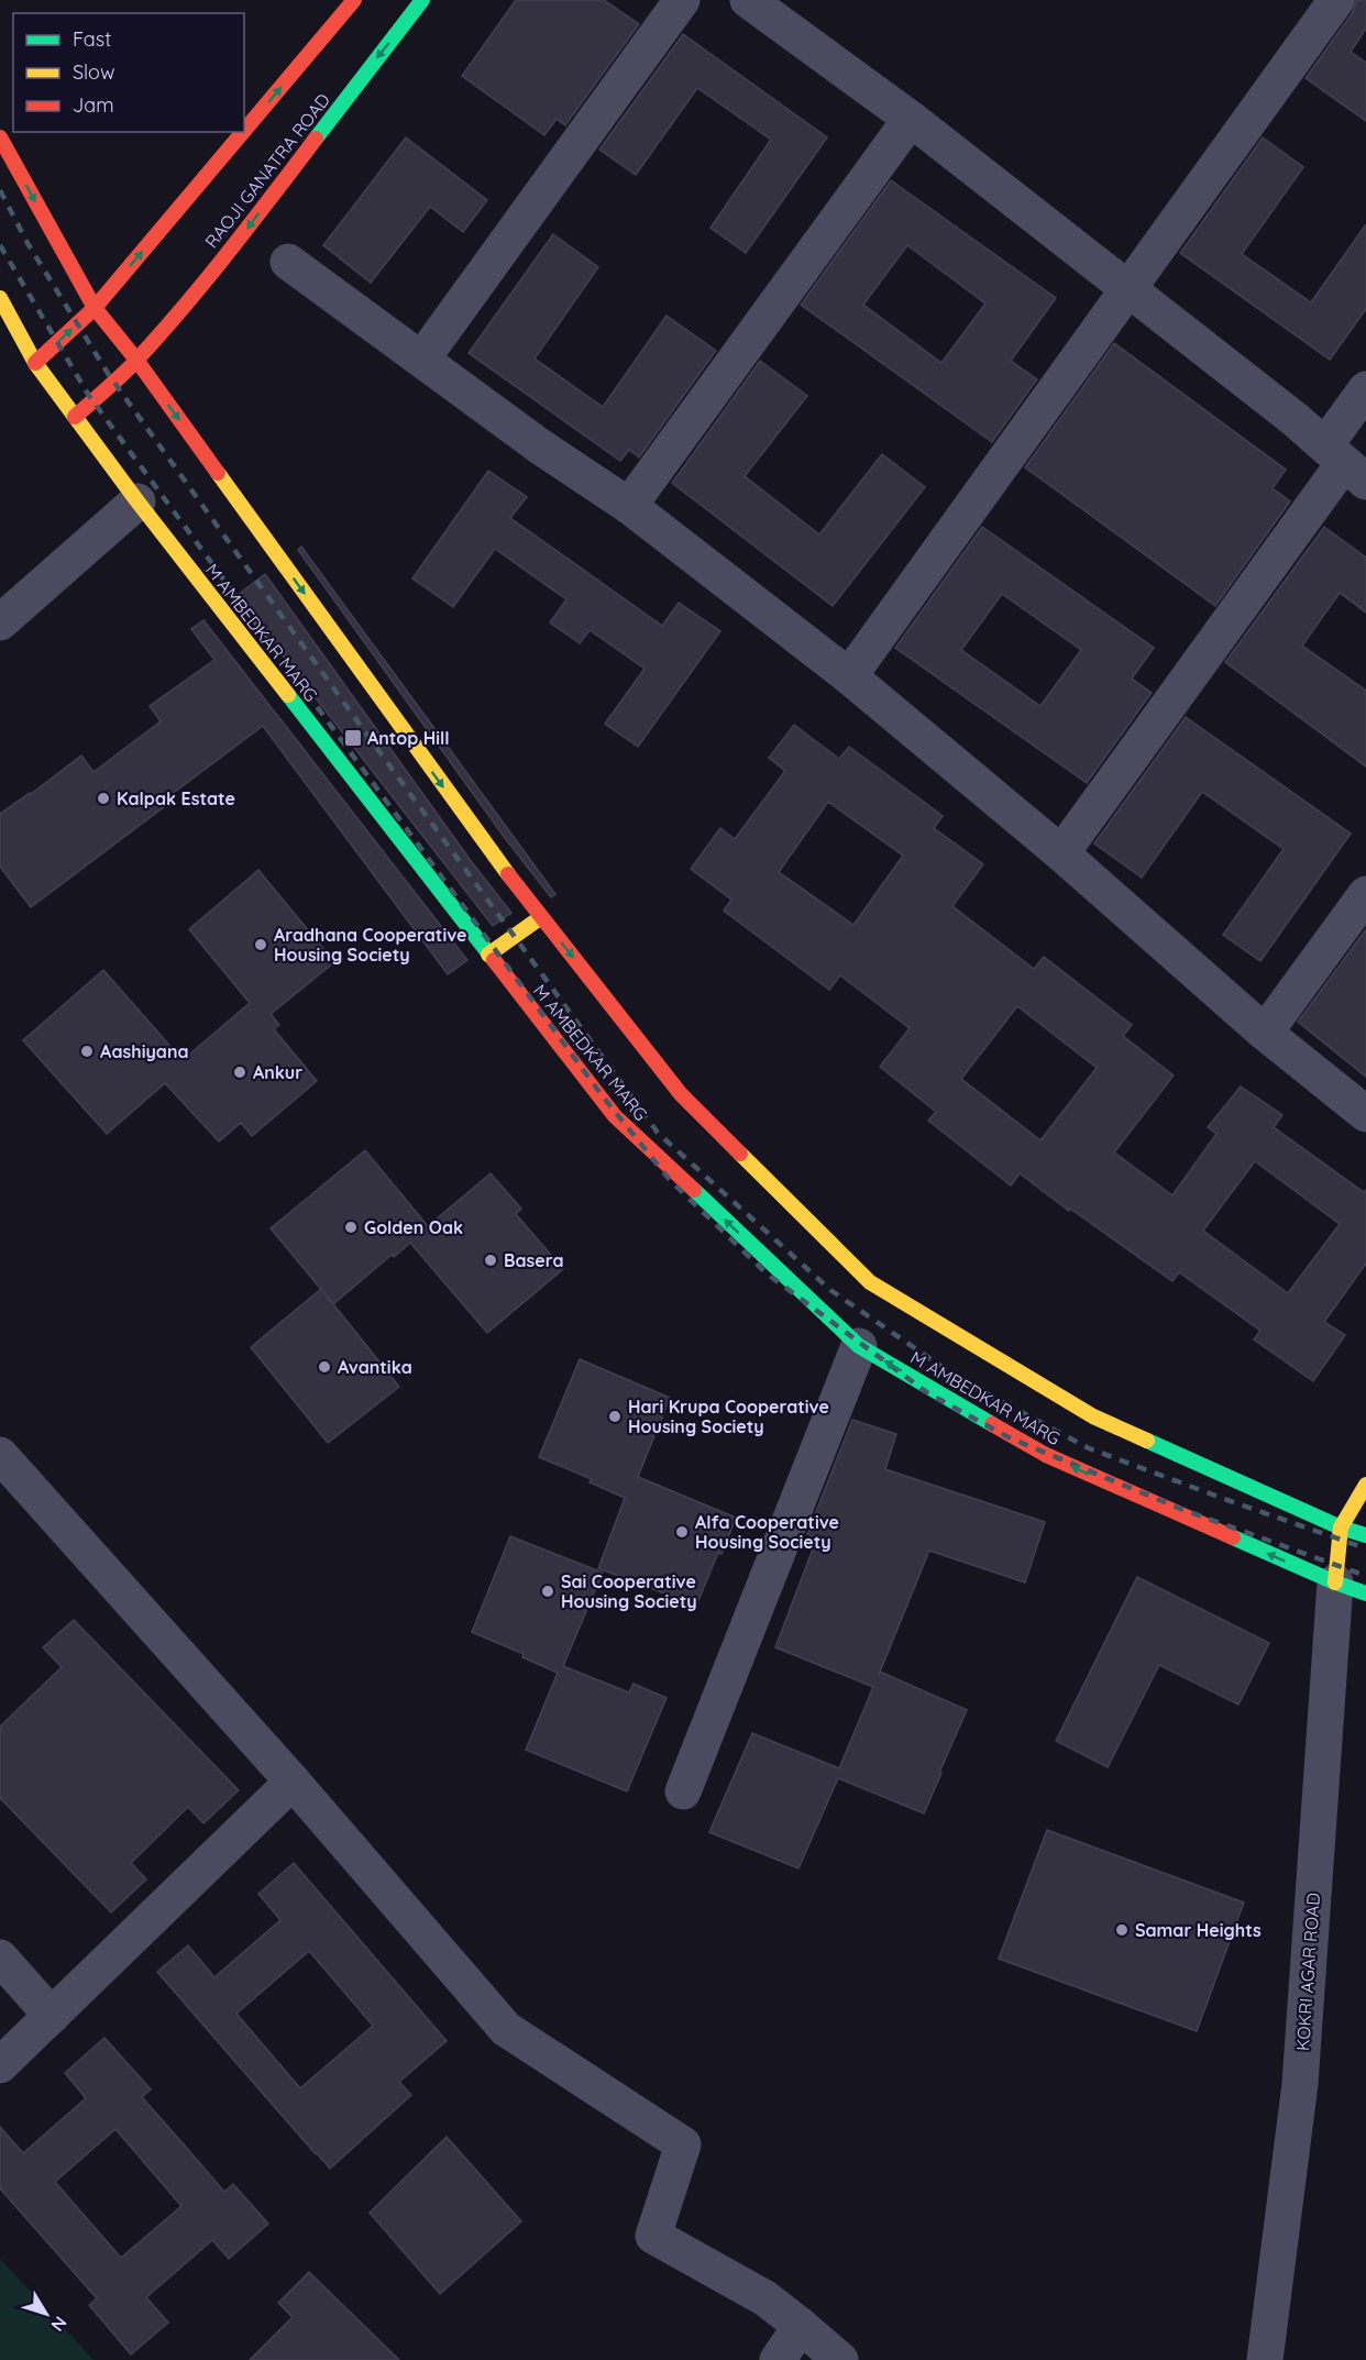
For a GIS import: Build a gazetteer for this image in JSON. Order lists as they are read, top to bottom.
{
  "streets": {
    "main road": ["RAOJI GANATRA ROAD", "M AMBEDKAR MARG"],
    "street": ["KOKRI AGAR ROAD"]
  },
  "crossings": [
    ["RAOJI GANATRA ROAD", "M AMBEDKAR MARG"],
    ["M AMBEDKAR MARG", "KOKRI AGAR ROAD"]
  ],
  "places": {
    "transit": ["Antop Hill"],
    "other": [
      "Kalpak Estate",
      "Aradhana Cooperative Housing Society",
      "Aashiyana",
      "Ankur",
      "Golden Oak",
      "Basera",
      "Avantika",
      "Hari Krupa Cooperative Housing Society",
      "Alfa Cooperative Housing Society",
      "Sai Cooperative Housing Society",
      "Samar Heights"
    ]
  },
  "legend": ["Fast", "Slow", "Jam"],
  "north": "bottom right"
}
